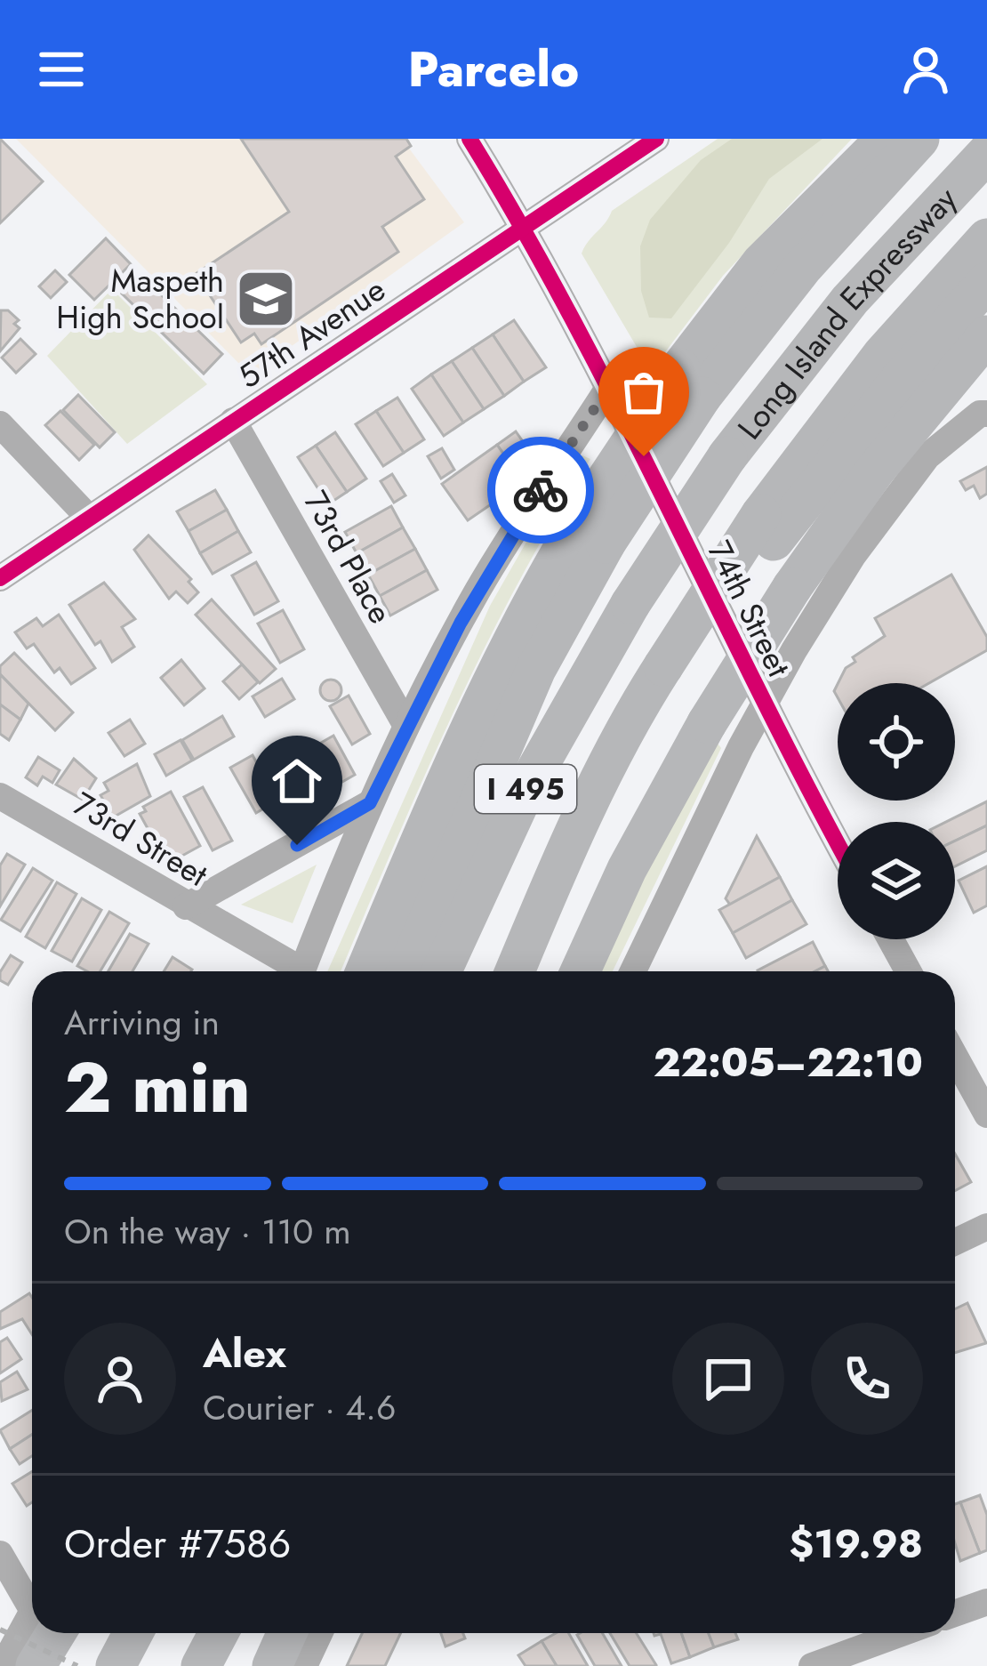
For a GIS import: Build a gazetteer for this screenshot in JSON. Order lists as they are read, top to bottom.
{
  "streets": {
    "highway": ["Long Island Expressway", "I 495"],
    "street": [
      "57th Avenue",
      "73rd Place",
      "74th Street",
      "73rd Street"
    ]
  },
  "crossings": [
    ["57th Avenue", "73rd Place"],
    ["57th Avenue", "74th Street"]
  ],
  "places": {
    "school or university": ["Maspeth High School"]
  },
  "page": {
    "header": "Parcelo",
    "heading": ["2 min", "Arriving in", "22:05–22:10"],
    "panel": [
      "Alex",
      "Courier · 4.6",
      "Order #7586",
      "$19.98"
    ],
    "bar": "On the way · 110 m"
  }
}
